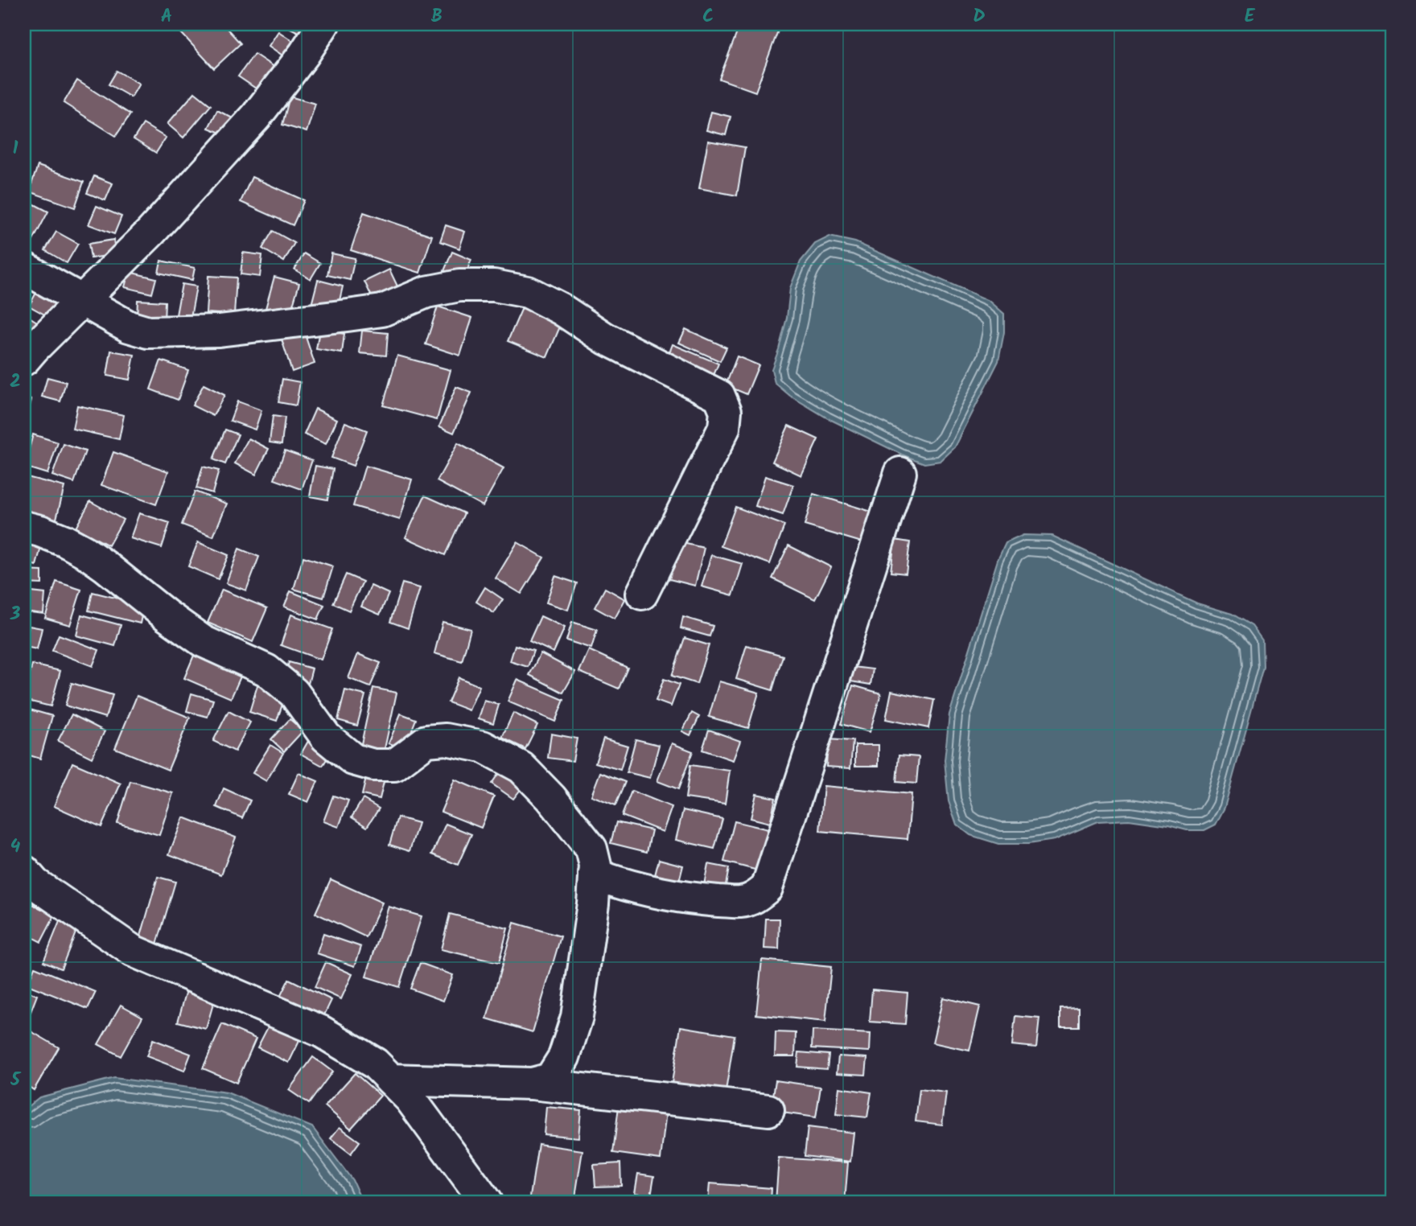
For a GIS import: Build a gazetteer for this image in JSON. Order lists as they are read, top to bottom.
{
  "grid": {
    "columns": [
      "A",
      "B",
      "C",
      "D",
      "E"
    ],
    "rows": [
      "1",
      "2",
      "3",
      "4",
      "5"
    ]
  }
}
